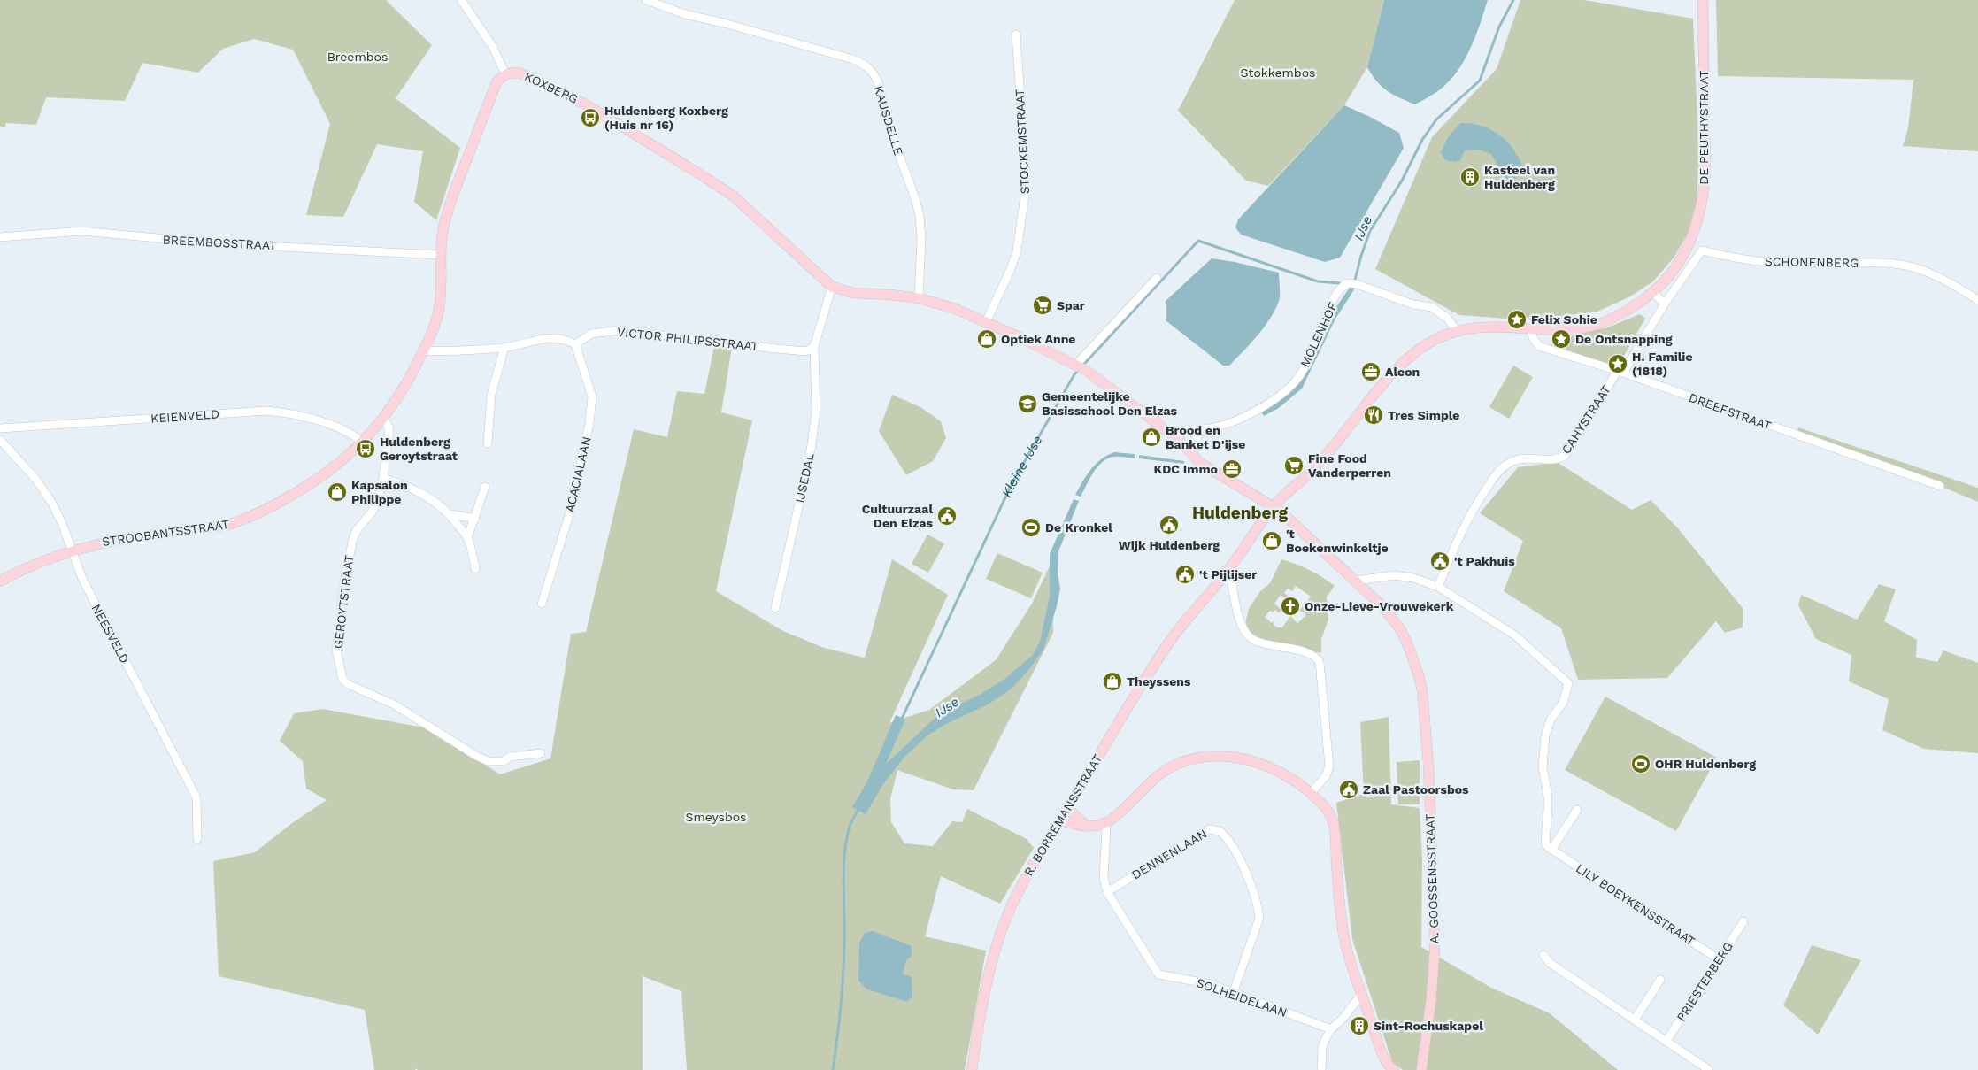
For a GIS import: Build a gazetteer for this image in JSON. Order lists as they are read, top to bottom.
{
  "streets": {
    "street": [
      "KOXBERG",
      "KAUSDELLE",
      "DE PEUTHYSTRAAT",
      "STOCKEMSTRAAT",
      "BREEMBOSSTRAAT",
      "SCHONENBERG",
      "MOLENHOF",
      "VICTOR PHILIPSSTRAAT",
      "DREEFSTRAAT",
      "KEIENVELD",
      "CAHYSTRAAT",
      "ACACIALAAN",
      "IJSEDAL",
      "STROOBANTSSTRAAT",
      "GEROYTSTRAAT",
      "NEESVELD",
      "R. BORREMANSSTRAAT",
      "DENNENLAAN",
      "A. GOOSSENSSTRAAT",
      "LILY BOEYKENSSTRAAT",
      "PRIESTERBERG",
      "SOLHEIDELAAN"
    ]
  },
  "crossings": [
    ["KOXBERG", "KAUSDELLE"],
    ["KOXBERG", "STOCKEMSTRAAT"],
    ["KOXBERG", "A. GOOSSENSSTRAAT"],
    ["DE PEUTHYSTRAAT", "MOLENHOF"],
    ["DE PEUTHYSTRAAT", "DREEFSTRAAT"],
    ["DE PEUTHYSTRAAT", "R. BORREMANSSTRAAT"],
    ["DE PEUTHYSTRAAT", "A. GOOSSENSSTRAAT"],
    ["MOLENHOF", "A. GOOSSENSSTRAAT"],
    ["VICTOR PHILIPSSTRAAT", "ACACIALAAN"],
    ["VICTOR PHILIPSSTRAAT", "IJSEDAL"],
    ["DREEFSTRAAT", "CAHYSTRAAT"],
    ["KEIENVELD", "STROOBANTSSTRAAT"],
    ["STROOBANTSSTRAAT", "GEROYTSTRAAT"],
    ["STROOBANTSSTRAAT", "NEESVELD"],
    ["R. BORREMANSSTRAAT", "A. GOOSSENSSTRAAT"],
    ["DENNENLAAN", "SOLHEIDELAAN"],
    ["LILY BOEYKENSSTRAAT", "PRIESTERBERG"]
  ],
  "districts": ["Huldenberg"],
  "water": ["IJse", "Kleine IJse"],
  "parks": ["Breembos", "Stokkembos", "Smeysbos"],
  "places": {
    "bus stop": ["Huldenberg Koxberg (Huis nr 16)", "Huldenberg Geroytstraat"],
    "building": ["Kasteel van Huldenberg", "Sint-Rochuskapel"],
    "supermarket": ["Spar", "Fine Food Vanderperren"],
    "place": ["Felix Sohie", "De Ontsnapping", "H. Familie (1818)"],
    "shop": [
      "Optiek Anne",
      "Brood en Banket D'ijse",
      "Kapsalon Philippe",
      "'t Boekenwinkeltje",
      "Theyssens"
    ],
    "office": ["Aleon", "KDC Immo"],
    "school or university": ["Gemeentelijke Basisschool Den Elzas"],
    "restaurant": ["Tres Simple"],
    "public building": [
      "Cultuurzaal Den Elzas",
      "Wijk Huldenberg",
      "'t Pakhuis",
      "'t Pijlijser",
      "Zaal Pastoorsbos"
    ],
    "sports": ["De Kronkel", "OHR Huldenberg"],
    "church": ["Onze-Lieve-Vrouwekerk"]
  }
}
